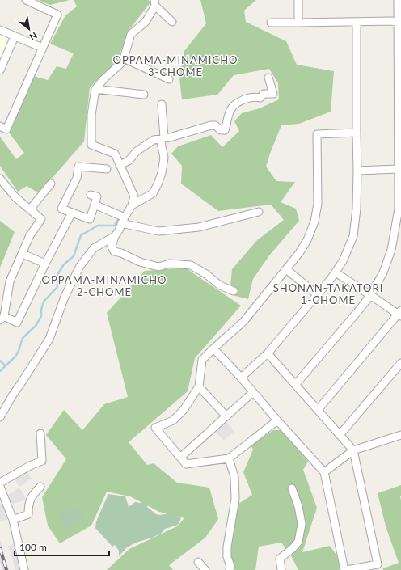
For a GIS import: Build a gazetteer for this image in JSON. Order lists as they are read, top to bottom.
{
  "districts": ["OPPAMA-MINAMICHO 3-CHOME", "OPPAMA-MINAMICHO 2-CHOME", "SHONAN-TAKATORI 1-CHOME"],
  "scale_bar": "100 m",
  "north": "bottom right"
}
